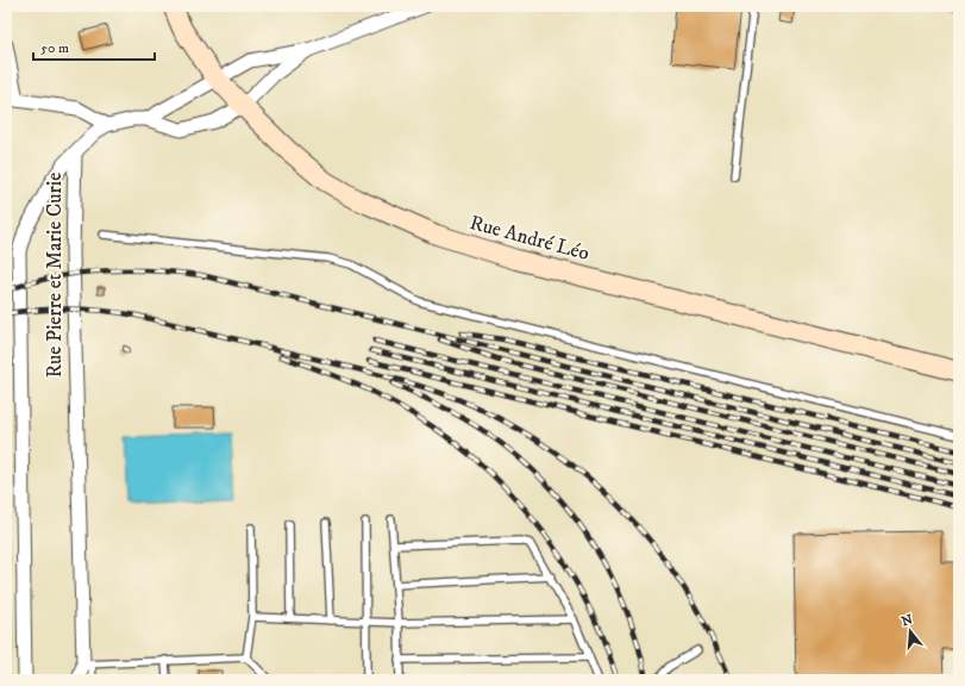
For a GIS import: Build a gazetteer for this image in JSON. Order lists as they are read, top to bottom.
{
  "streets": {
    "street": ["Rue André Léo", "Rue Pierre et Marie Curie"]
  },
  "scale_bar": "50 m",
  "north": "top"
}
